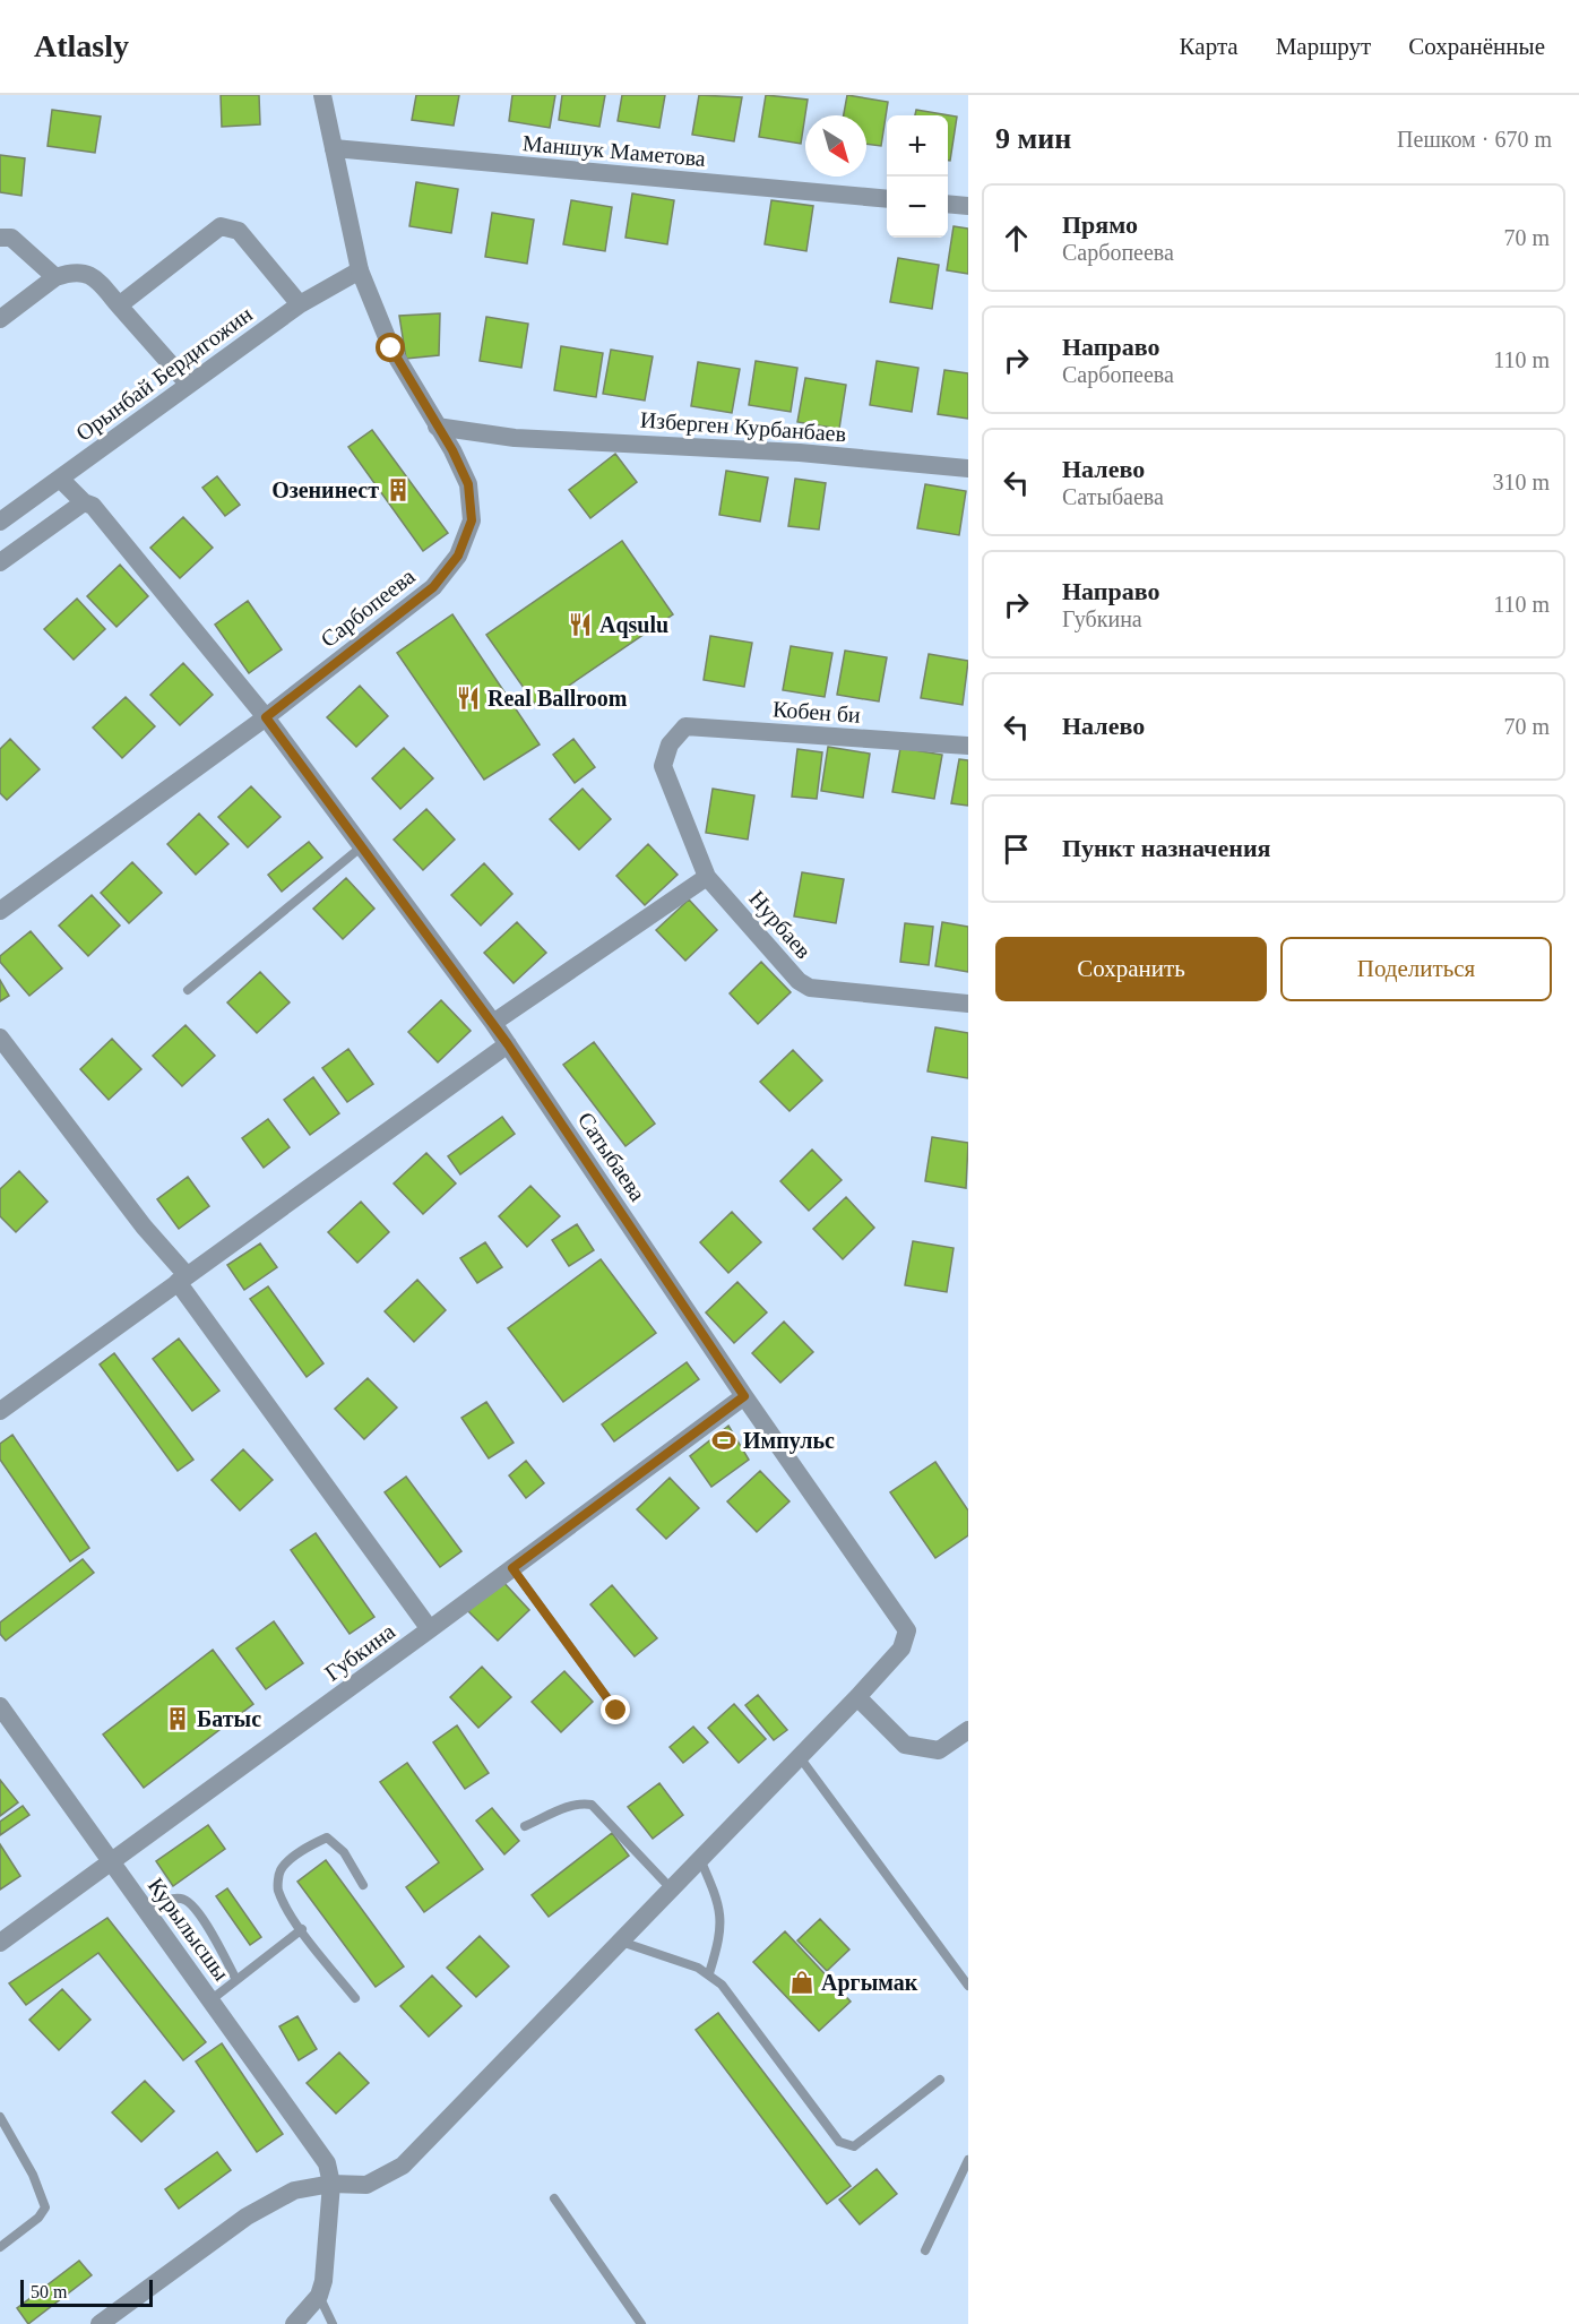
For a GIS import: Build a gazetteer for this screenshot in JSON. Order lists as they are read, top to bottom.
{
  "streets": {
    "street": [
      "Маншук Маметова",
      "Орынбай Бердигожин",
      "Изберген Курбанбаев",
      "Сарбопеева",
      "Кобен би",
      "Нурбаев",
      "Сатыбаева",
      "Губкина",
      "Курылысшы"
    ]
  },
  "crossings": [
    ["Маншук Маметова", "Сарбопеева"],
    ["Орынбай Бердигожин", "Сарбопеева"],
    ["Орынбай Бердигожин", "Сатыбаева"],
    ["Изберген Курбанбаев", "Сарбопеева"],
    ["Сарбопеева", "Сатыбаева"],
    ["Кобен би", "Нурбаев"],
    ["Сатыбаева", "Губкина"],
    ["Губкина", "Курылысшы"]
  ],
  "places": {
    "building": ["Озенинест", "Батыс"],
    "restaurant": ["Aqsulu", "Real Ballroom"],
    "sports": ["Импульс"],
    "shop": ["Аргымак"]
  },
  "scale_bar": "50 m",
  "north": "bottom right",
  "page": {
    "header": "Atlasly",
    "nav": ["Карта", "Маршрут", "Сохранённые"],
    "heading": ["9 мин", "Пешком · 670 m"],
    "map_buttons": ["+", "−"],
    "list": [
      ["Прямо", "Сарбопеева", "70 m"],
      ["Направо", "Сарбопеева", "110 m"],
      ["Налево", "Сатыбаева", "310 m"],
      ["Направо", "Губкина", "110 m"],
      ["Налево", "70 m"],
      "Пункт назначения"
    ],
    "buttons": ["Сохранить", "Поделиться"],
    "scale": "50 m"
  }
}
